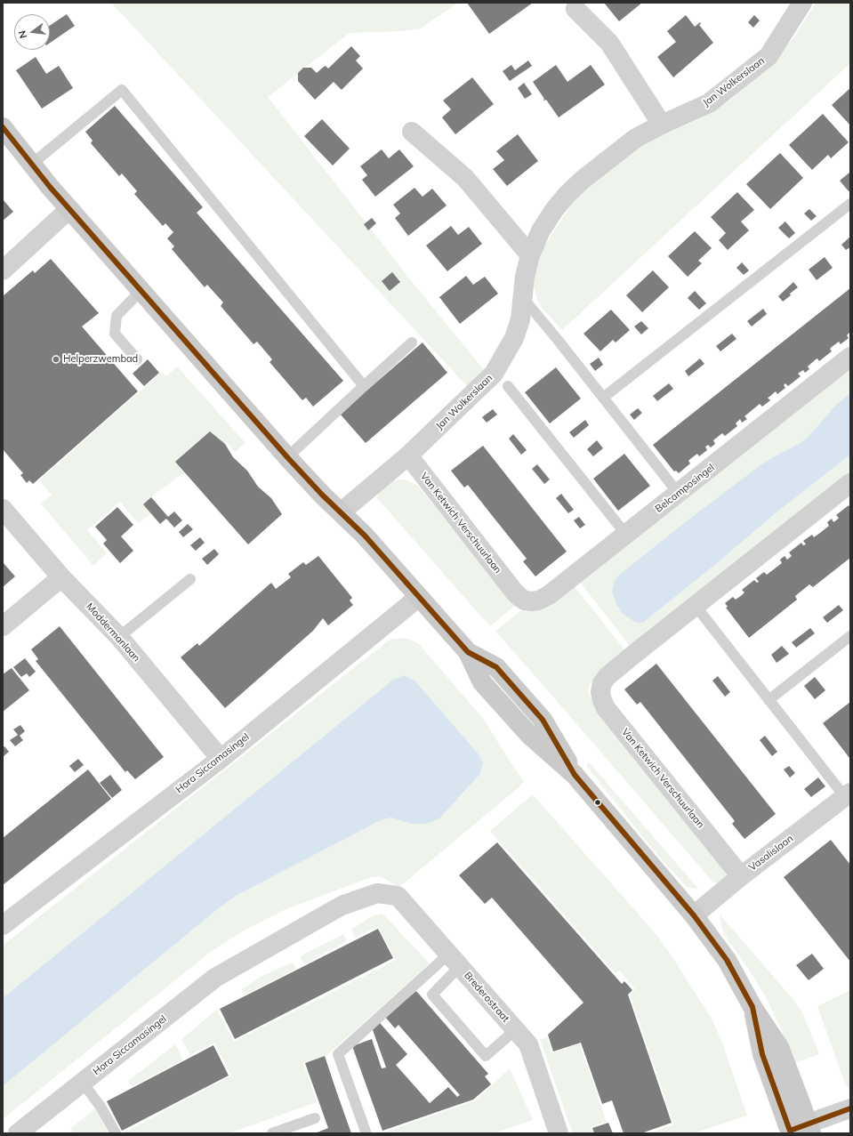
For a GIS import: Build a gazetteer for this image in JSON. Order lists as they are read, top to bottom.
{
  "streets": {
    "street": [
      "Jan Wolkerslaan",
      "Belcamposingel",
      "Van Ketwich Verschuurlaan",
      "Moddermanlaan",
      "Hora Siccamasingel",
      "Vasalislaan",
      "Brederostraat"
    ]
  },
  "crossings": [
    ["Jan Wolkerslaan", "Van Ketwich Verschuurlaan"],
    ["Belcamposingel", "Van Ketwich Verschuurlaan"],
    ["Van Ketwich Verschuurlaan", "Vasalislaan"],
    ["Moddermanlaan", "Hora Siccamasingel"],
    ["Hora Siccamasingel", "Brederostraat"]
  ],
  "places": ["Helperzwembad"],
  "north": "left"
}
